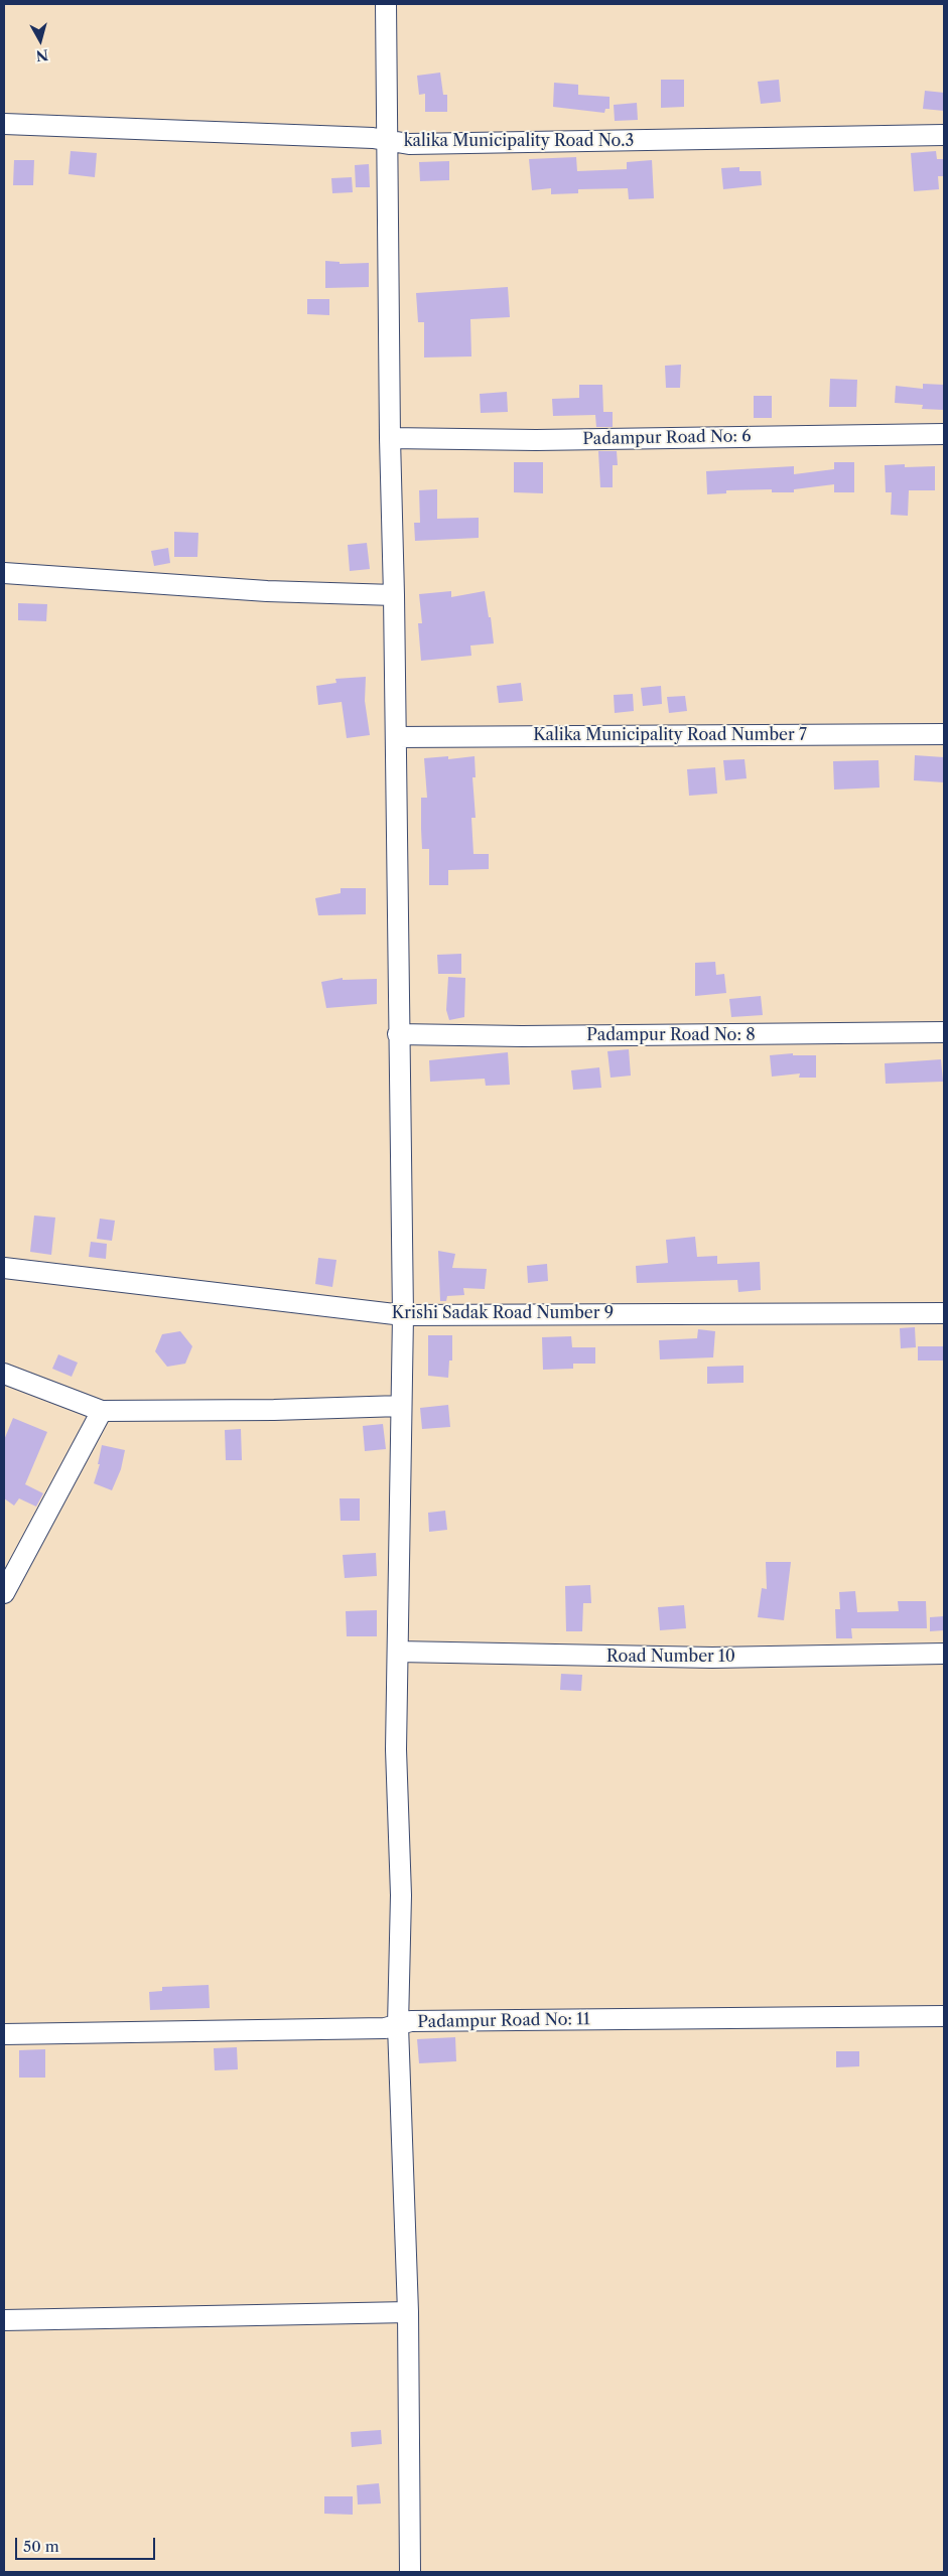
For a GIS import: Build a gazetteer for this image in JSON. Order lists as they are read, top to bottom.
{
  "streets": {
    "street": [
      "kalika Municipality Road No.3",
      "Padampur Road No: 6",
      "Kalika Municipality Road Number 7",
      "Padampur Road No: 8",
      "Krishi Sadak Road Number 9",
      "Road Number 10",
      "Padampur Road No: 11"
    ]
  },
  "scale_bar": "50 m",
  "north": "bottom"
}
